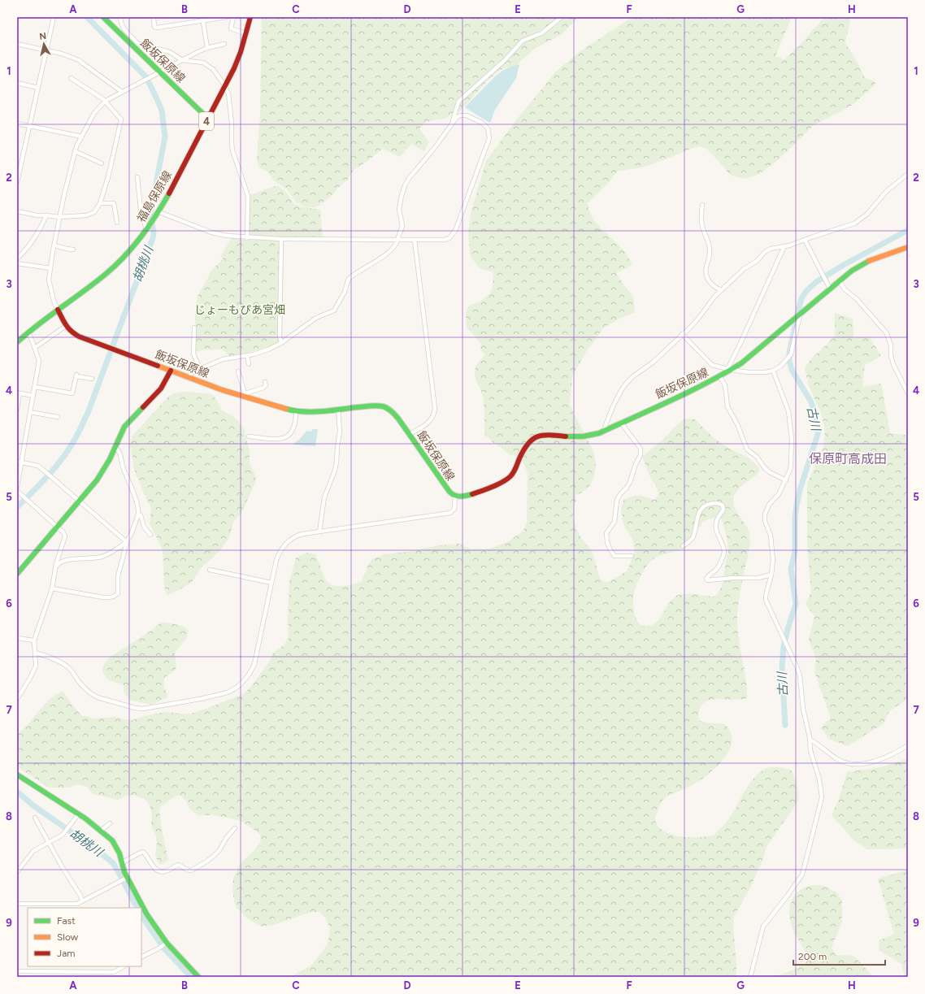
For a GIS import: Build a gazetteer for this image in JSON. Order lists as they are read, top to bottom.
{
  "streets": {
    "main road": ["飯坂保原線", "4", "福島保原線"]
  },
  "crossings": [
    ["飯坂保原線", "福島保原線"]
  ],
  "districts": ["保原町高成田"],
  "water": ["胡桃川", "古川"],
  "parks": ["じょーもぴあ宮畑"],
  "legend": ["Fast", "Slow", "Jam"],
  "scale_bar": "200 m",
  "north": "top",
  "grid": {
    "columns": [
      "A",
      "B",
      "C",
      "D",
      "E",
      "F",
      "G",
      "H"
    ],
    "rows": [
      "1",
      "2",
      "3",
      "4",
      "5",
      "6",
      "7",
      "8",
      "9"
    ]
  }
}
